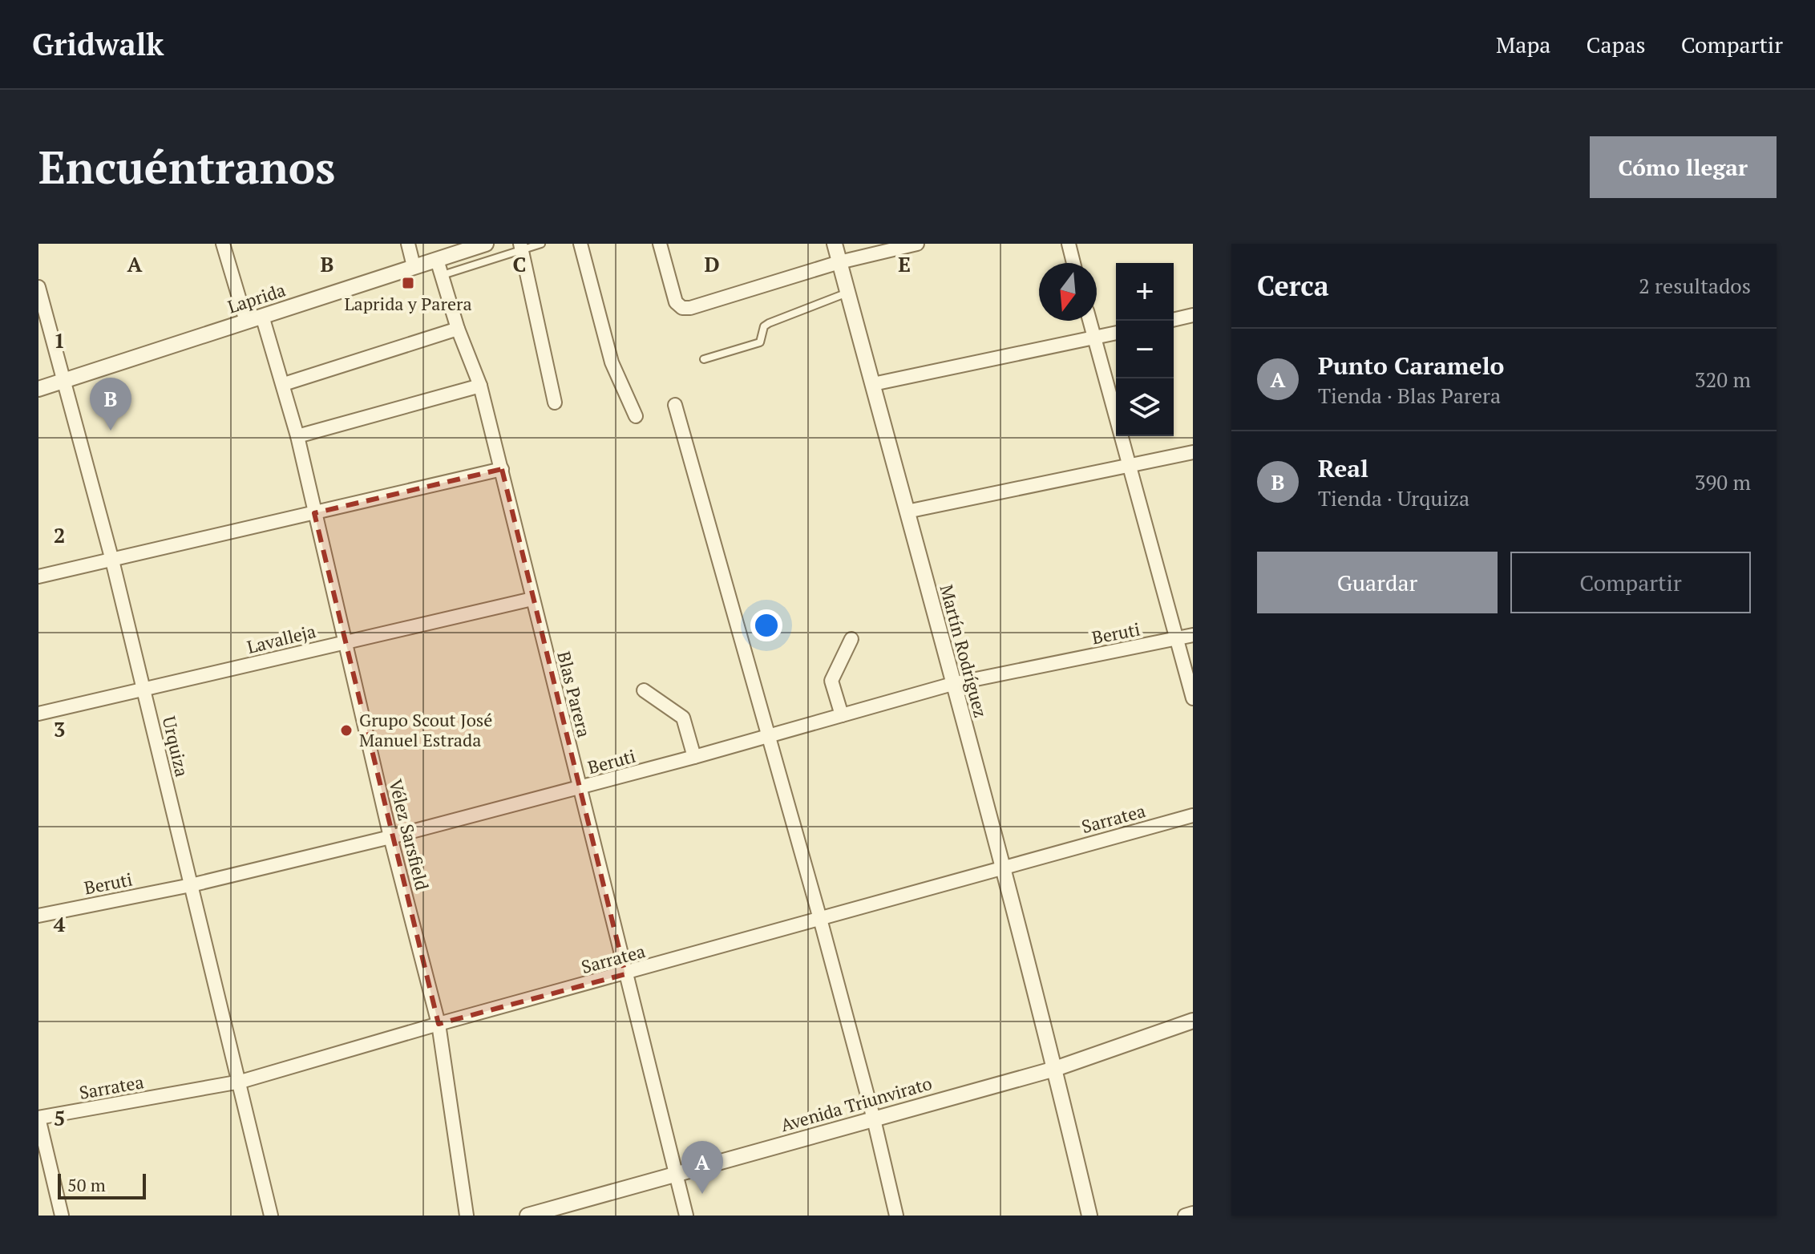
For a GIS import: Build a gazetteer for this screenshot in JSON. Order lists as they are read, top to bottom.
{
  "streets": {
    "street": [
      "Laprida",
      "Beruti",
      "Lavalleja",
      "Martín Rodríguez",
      "Blas Parera",
      "Urquiza",
      "Sarratea",
      "Vélez Sarsfield",
      "Avenida Triunvirato"
    ]
  },
  "crossings": [
    ["Laprida", "Blas Parera"],
    ["Laprida", "Urquiza"],
    ["Laprida", "Vélez Sarsfield"],
    ["Beruti", "Martín Rodríguez"],
    ["Beruti", "Blas Parera"],
    ["Beruti", "Urquiza"],
    ["Beruti", "Vélez Sarsfield"],
    ["Lavalleja", "Blas Parera"],
    ["Lavalleja", "Urquiza"],
    ["Lavalleja", "Vélez Sarsfield"],
    ["Martín Rodríguez", "Sarratea"],
    ["Martín Rodríguez", "Avenida Triunvirato"],
    ["Blas Parera", "Sarratea"],
    ["Blas Parera", "Avenida Triunvirato"],
    ["Urquiza", "Sarratea"],
    ["Sarratea", "Vélez Sarsfield"]
  ],
  "places": {
    "transit": ["Laprida y Parera"],
    "other": ["Grupo Scout José Manuel Estrada"]
  },
  "scale_bar": "50 m",
  "north": "bottom",
  "page": {
    "header": "Gridwalk",
    "nav": ["Mapa", "Capas", "Compartir"],
    "buttons": [
      "Cómo llegar",
      ["Guardar", "Compartir"]
    ],
    "title": "Encuéntranos",
    "heading": ["Cerca", "2 resultados"],
    "map_buttons": ["+", "−"],
    "list": [
      {
        "mark": "A",
        "name": "Punto Caramelo",
        "note": "Tienda · Blas Parera",
        "value": "320 m"
      },
      {
        "mark": "B",
        "name": "Real",
        "note": "Tienda · Urquiza",
        "value": "390 m"
      }
    ],
    "pins": ["B", "A"],
    "scale": "50 m"
  },
  "grid": {
    "columns": [
      "A",
      "B",
      "C",
      "D",
      "E"
    ],
    "rows": [
      "1",
      "2",
      "3",
      "4",
      "5"
    ]
  }
}
